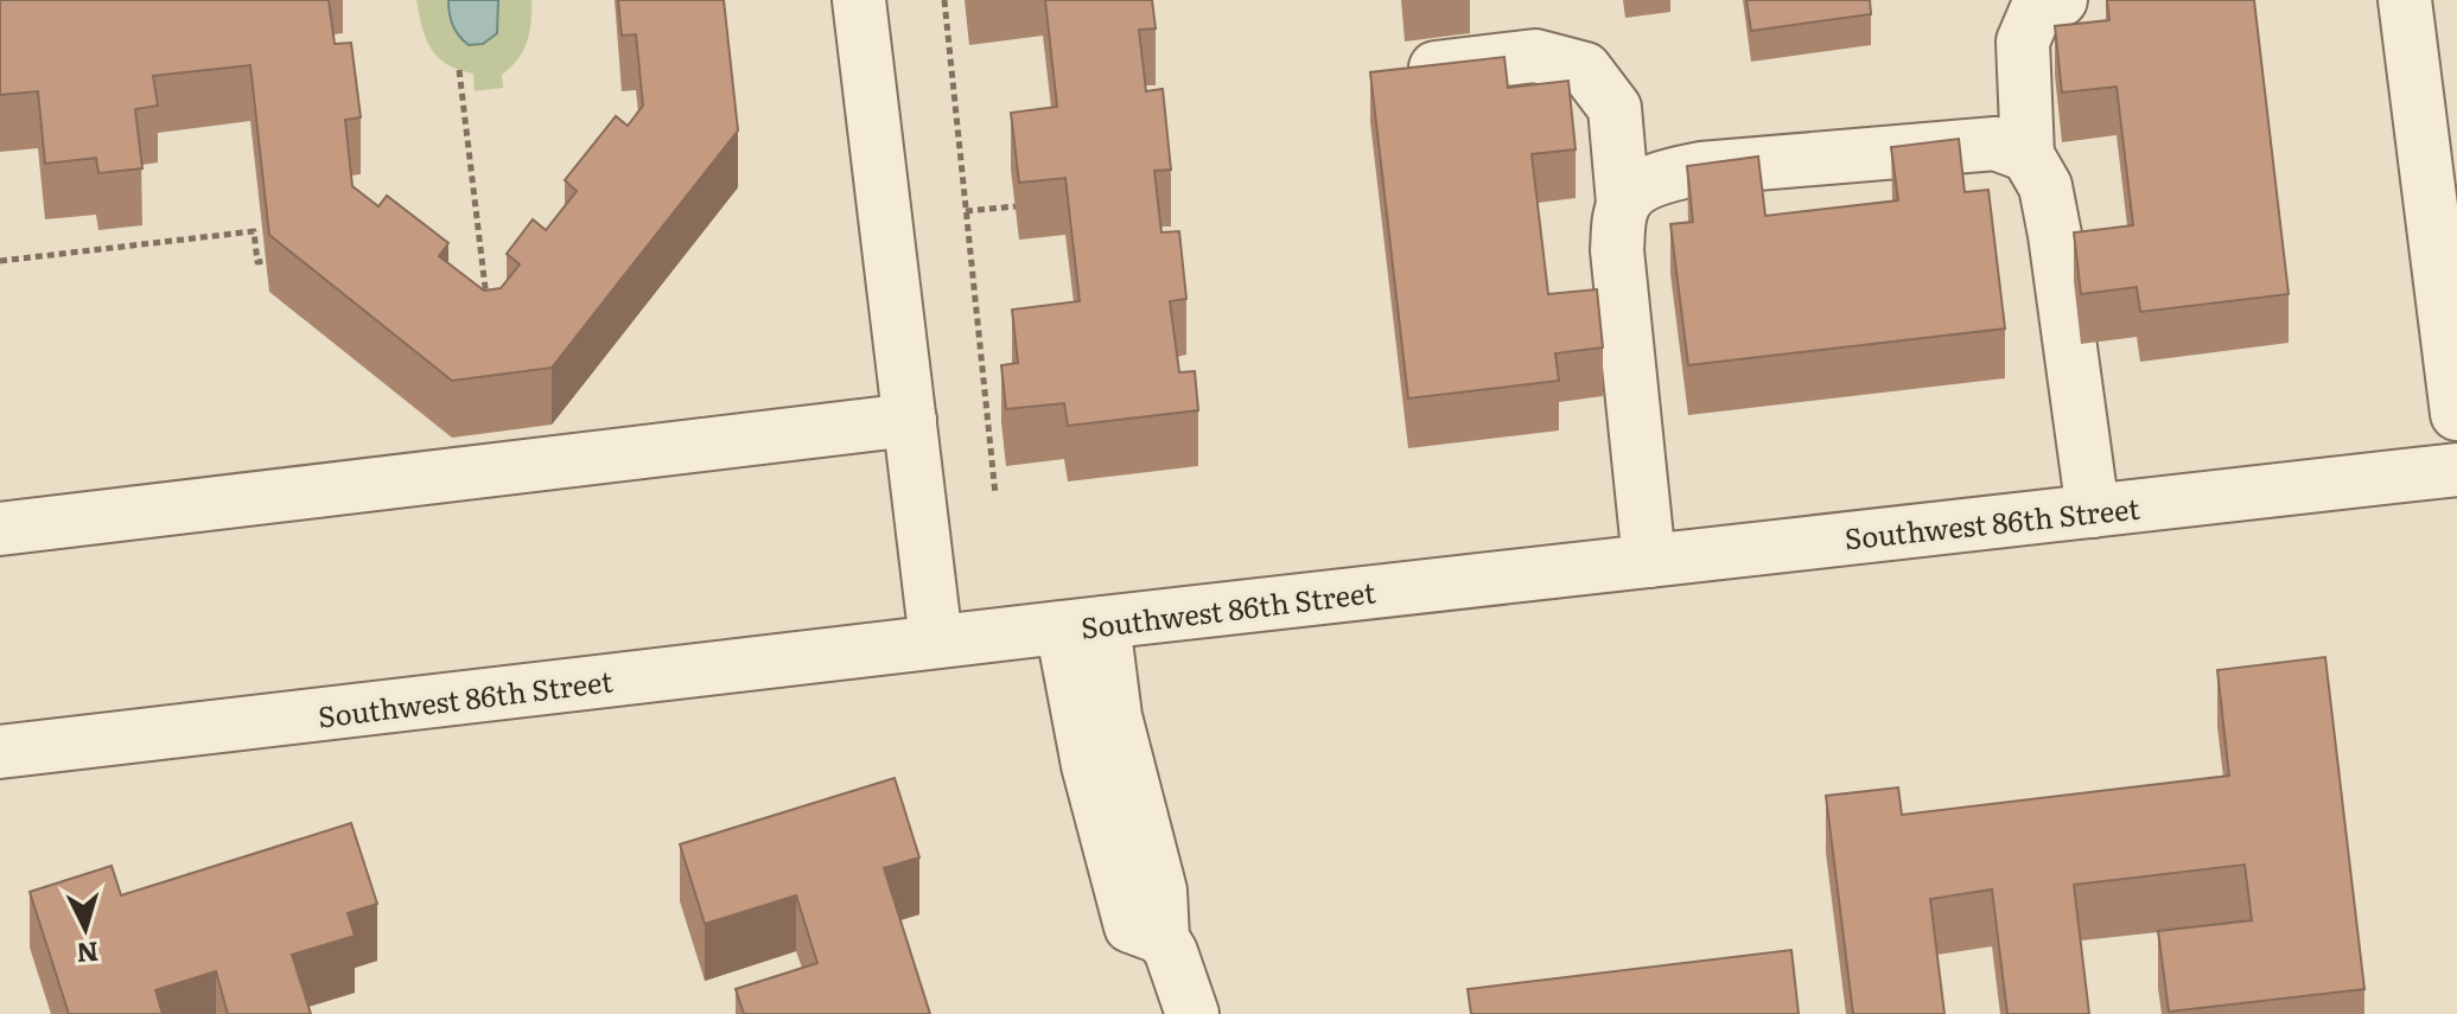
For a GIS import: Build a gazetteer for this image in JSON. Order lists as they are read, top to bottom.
{
  "streets": {
    "street": ["Southwest 86th Street"]
  },
  "north": "bottom"
}
